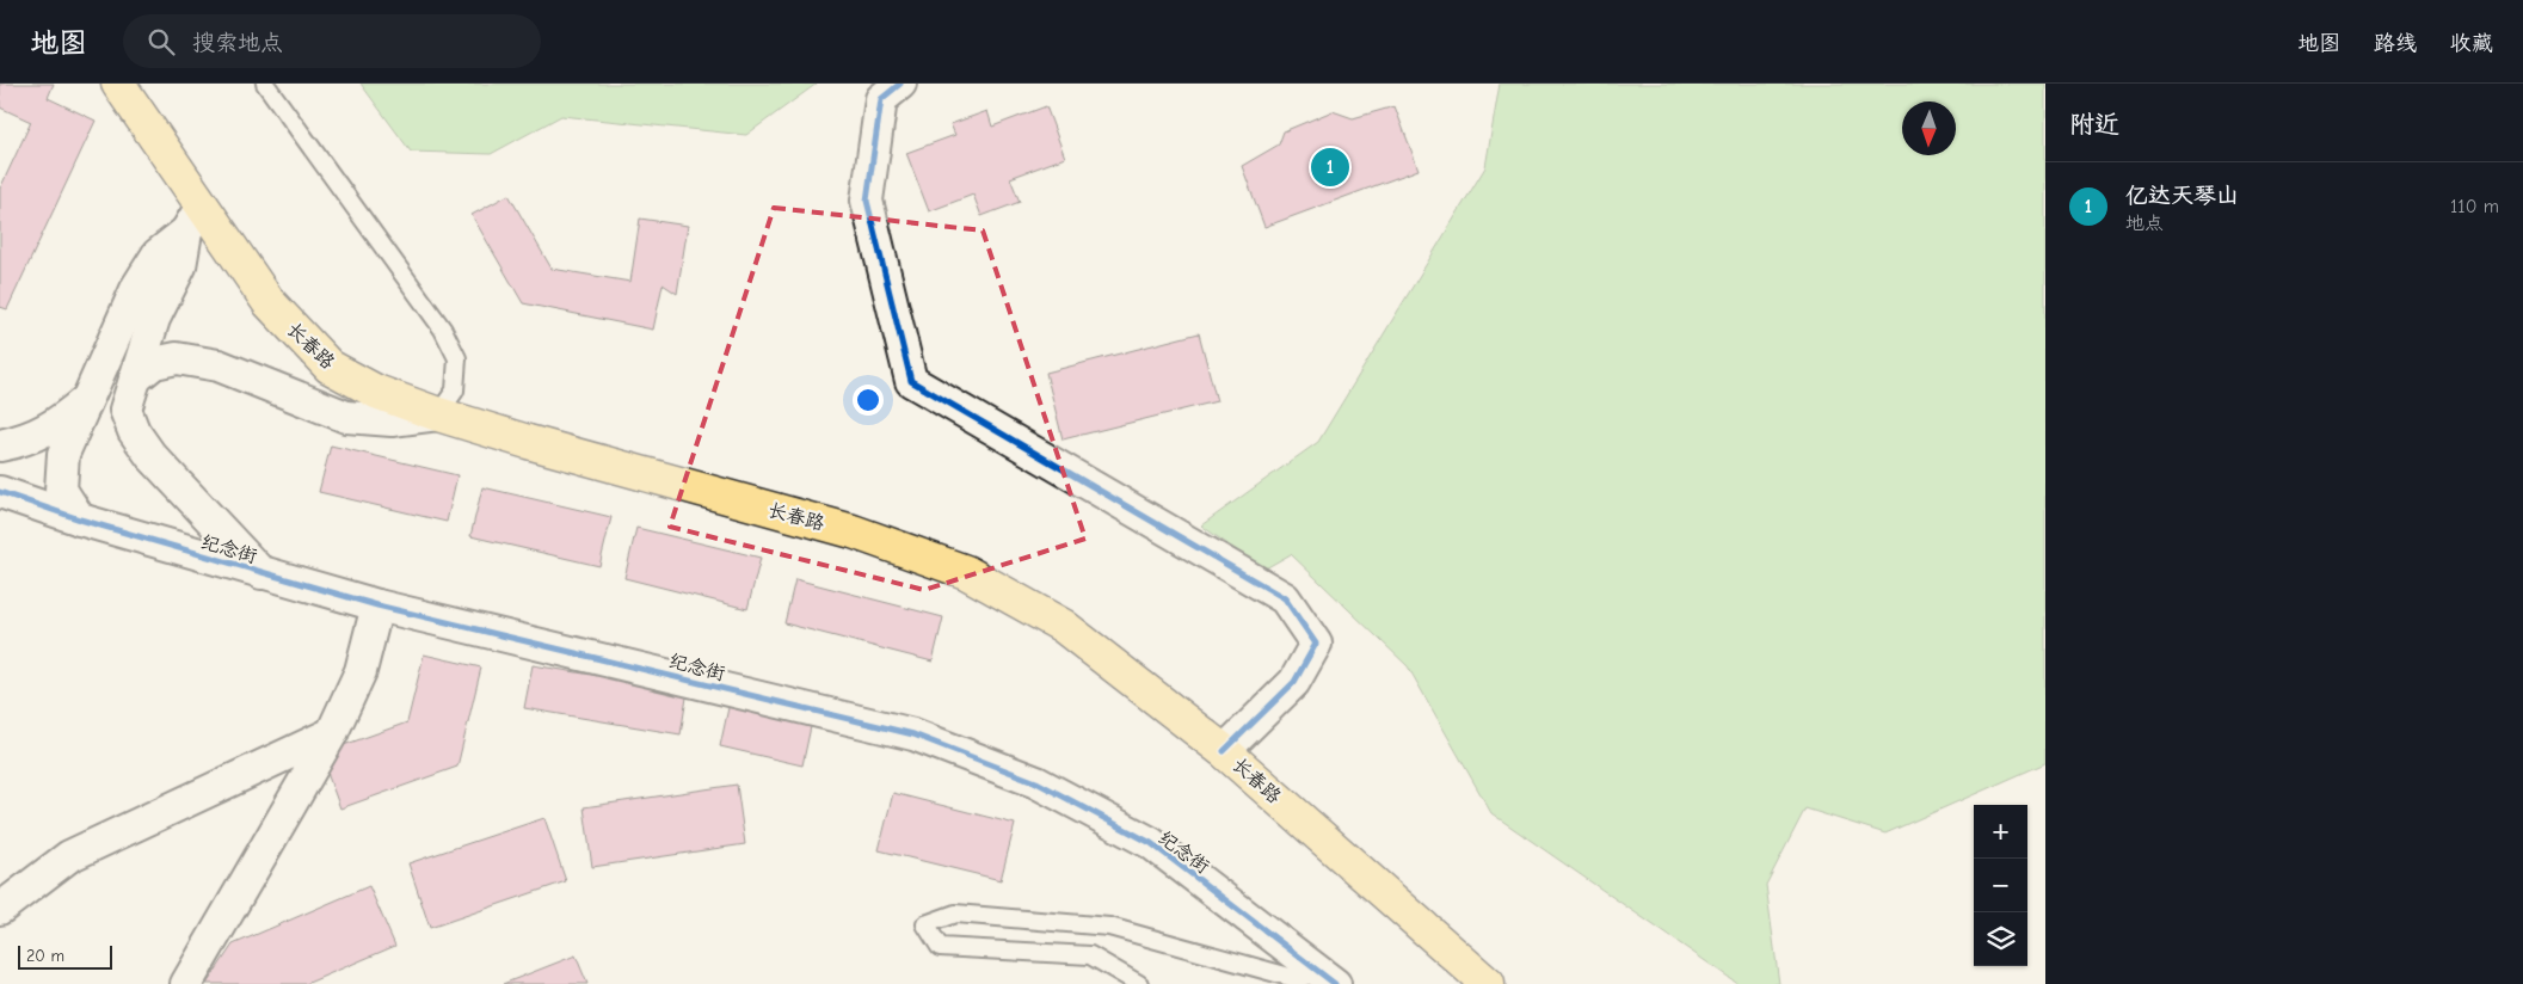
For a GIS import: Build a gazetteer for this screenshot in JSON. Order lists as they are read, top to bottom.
{
  "streets": {
    "main road": ["长春路"],
    "street": ["纪念街"]
  },
  "scale_bar": "20 m",
  "north": "bottom",
  "page": {
    "header": "地图",
    "search": "搜索地点",
    "nav": ["地图", "路线", "收藏"],
    "heading": "附近",
    "pins": "1",
    "list": [
      {
        "mark": "1",
        "name": "亿达天琴山",
        "note": "地点",
        "value": "110 m"
      }
    ],
    "map_buttons": ["+", "−"],
    "scale": "20 m"
  }
}
